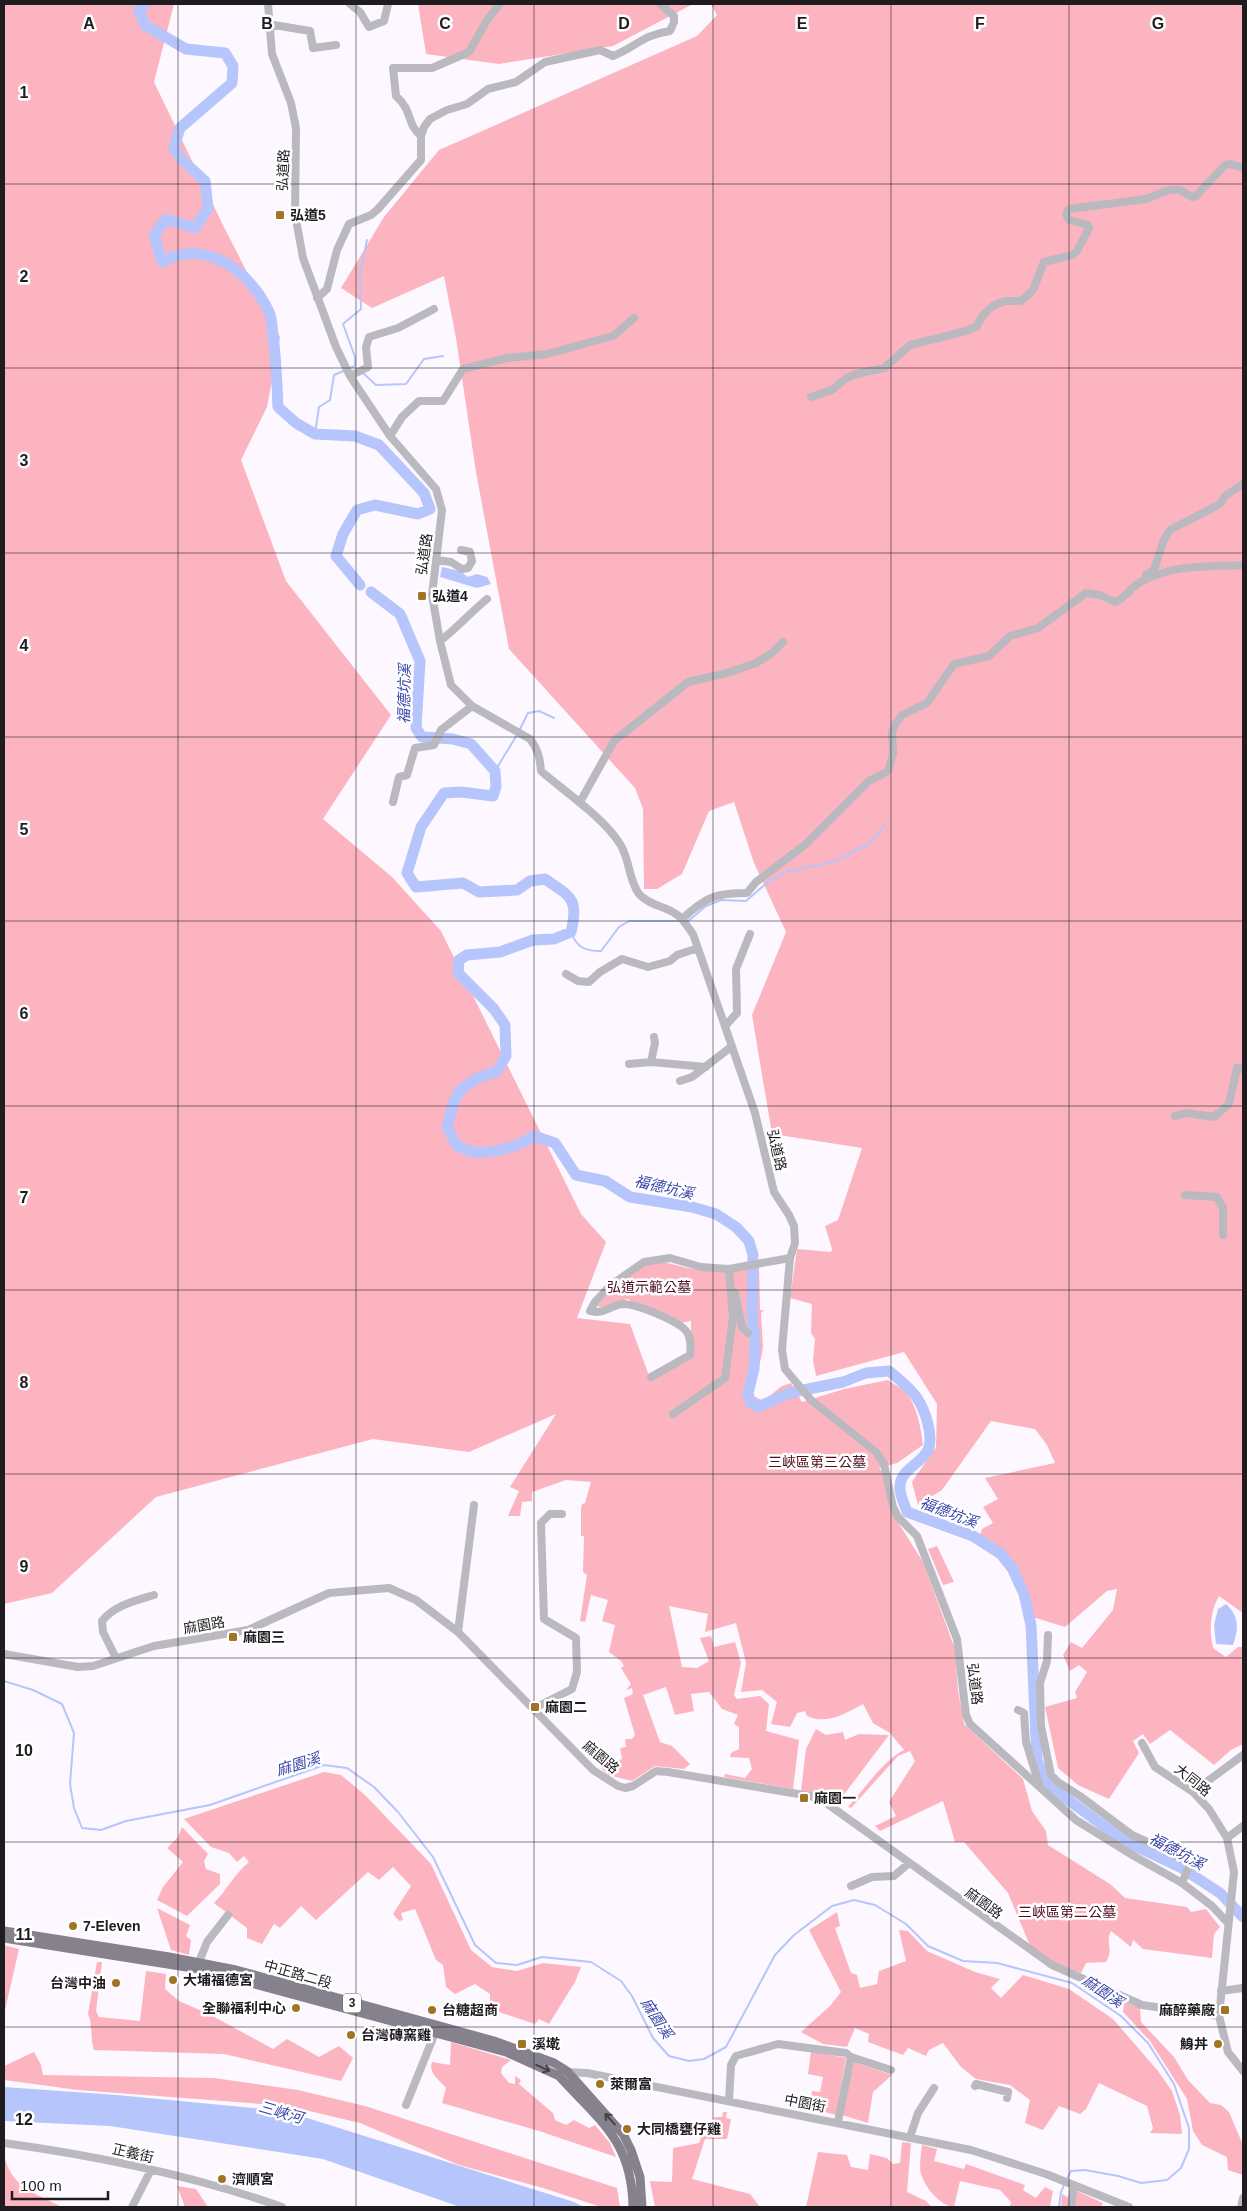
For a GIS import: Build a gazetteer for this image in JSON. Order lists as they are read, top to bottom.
{
  "streets": {
    "main road": ["中正路二段", "3"],
    "street": [
      "弘道路",
      "麻園路",
      "大同路",
      "中園街",
      "正義街"
    ]
  },
  "crossings": [
    ["弘道路", "大同路"],
    ["中正路二段", "中園街"]
  ],
  "water": ["福德坑溪", "麻園溪", "三峽河"],
  "parks": ["弘道示範公墓", "三峽區第三公墓", "三峽區第二公墓"],
  "places": {
    "transit": [
      "弘道5",
      "弘道4",
      "麻園三",
      "麻園二",
      "麻園一",
      "麻醉藥廠",
      "溪墘"
    ],
    "other": [
      "7-Eleven",
      "大埔福德宮",
      "台灣中油",
      "全聯福利中心",
      "台糖超商",
      "台灣磚窯雞",
      "鯓丼",
      "萊爾富",
      "大同橋甕仔雞",
      "濟順宮"
    ]
  },
  "scale_bar": "100 m",
  "grid": {
    "columns": [
      "A",
      "B",
      "C",
      "D",
      "E",
      "F",
      "G"
    ],
    "rows": [
      "1",
      "2",
      "3",
      "4",
      "5",
      "6",
      "7",
      "8",
      "9",
      "10",
      "11",
      "12"
    ]
  }
}
